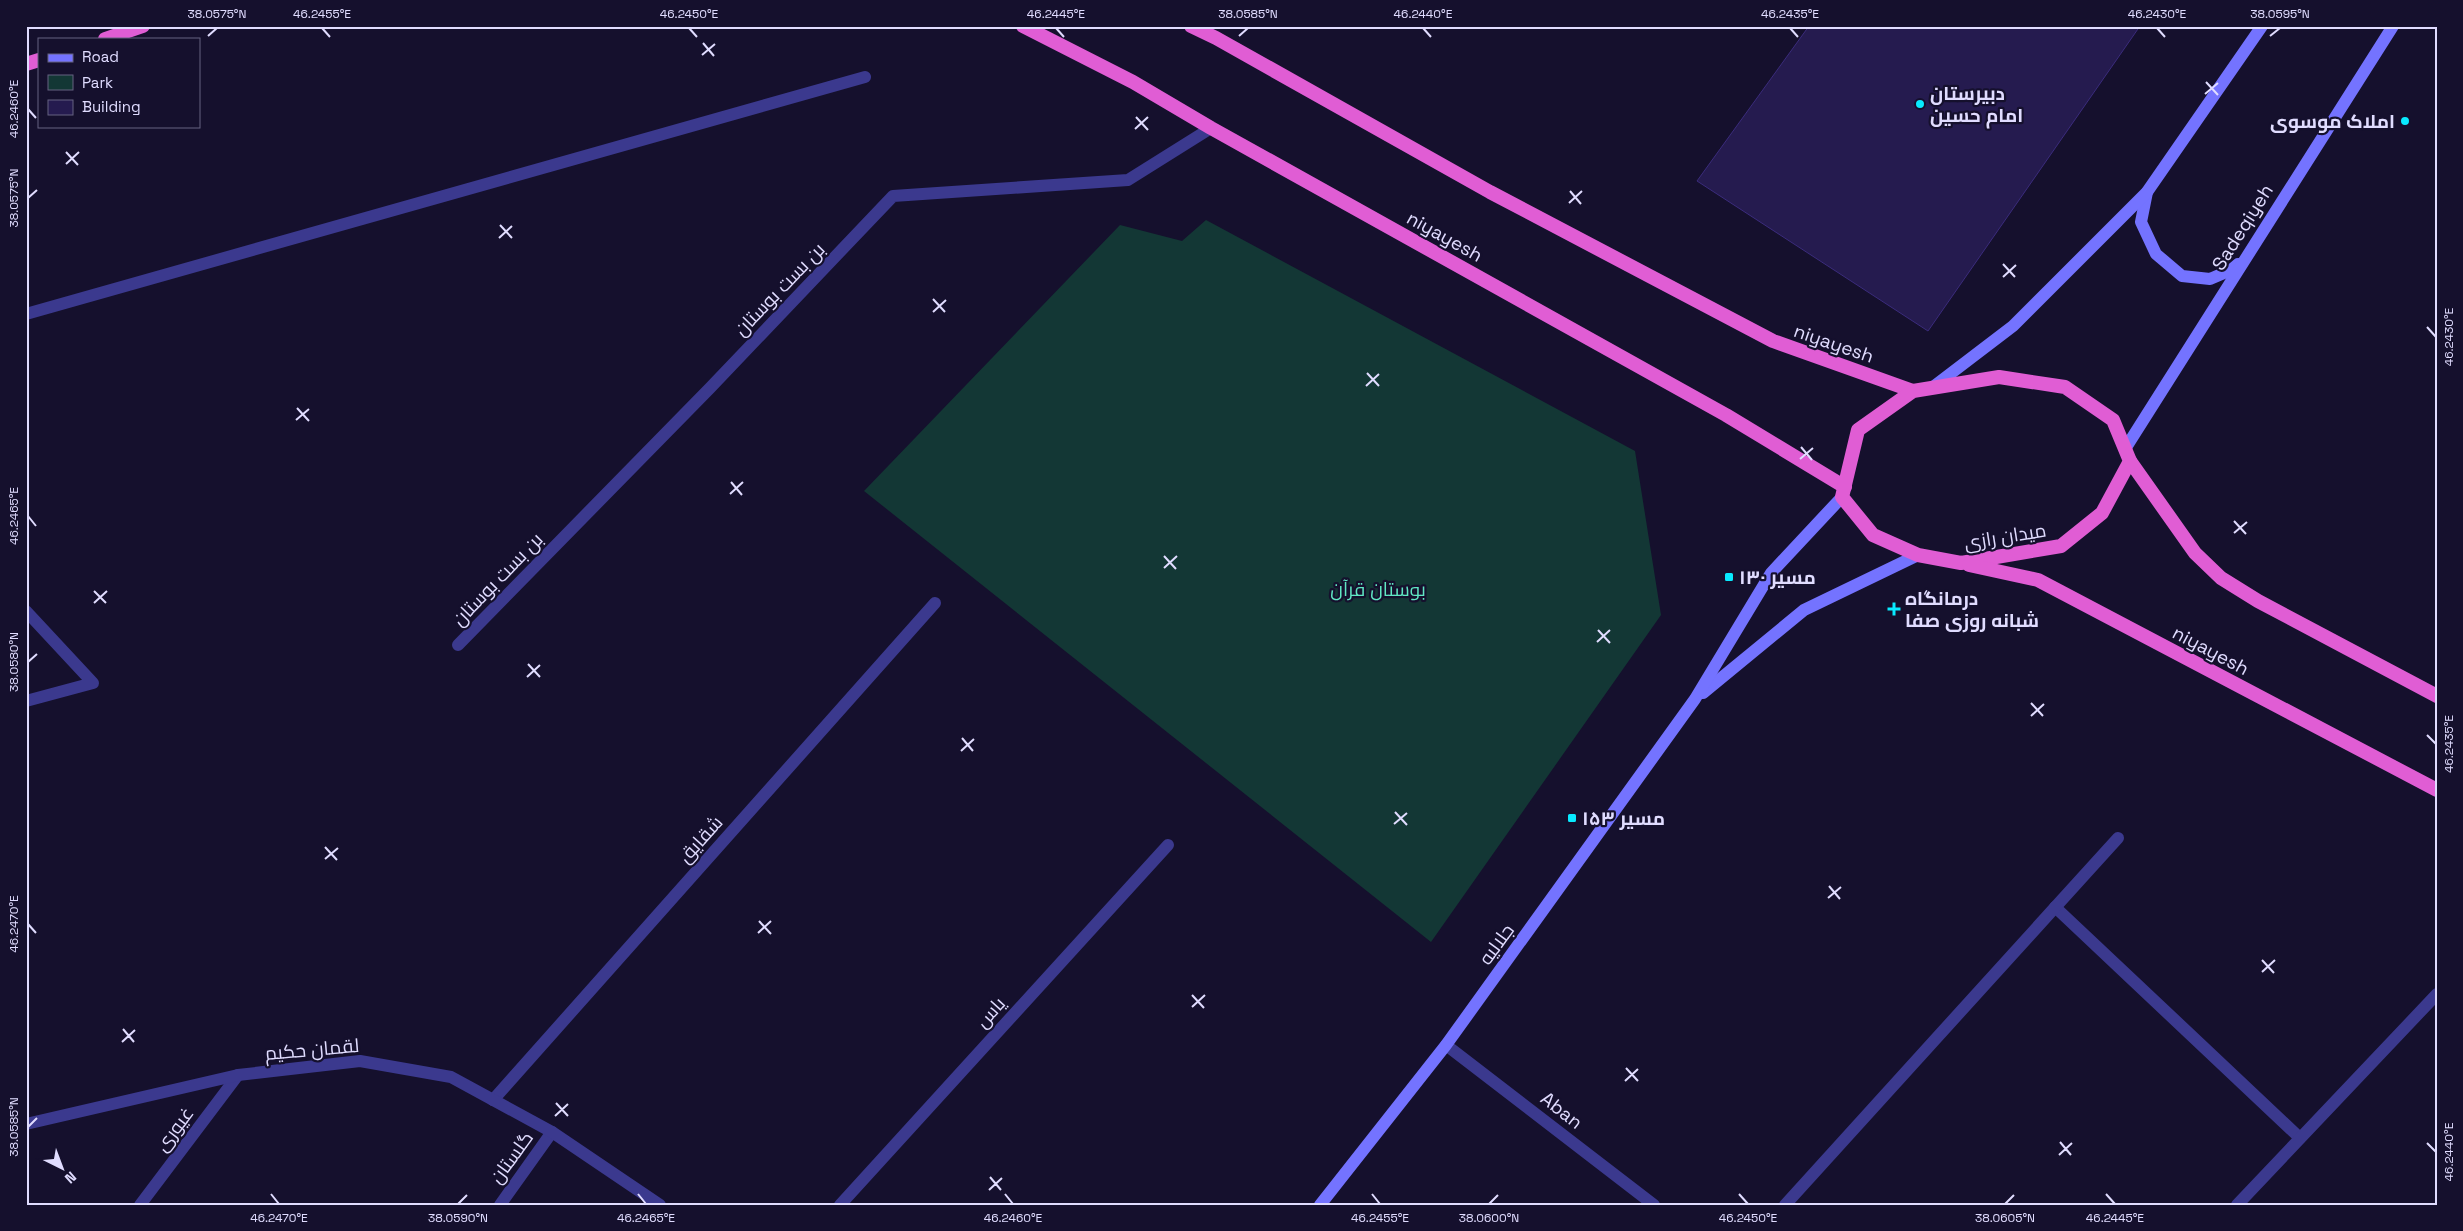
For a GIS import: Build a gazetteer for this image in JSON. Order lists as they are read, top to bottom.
{
  "streets": {
    "highway": ["niyayesh", "میدان رازی"],
    "main road": ["Sadeqiyeh", "جلالیه"],
    "street": [
      "بن بست بوستان",
      "شقایق",
      "یاس",
      "لقمان حکیم",
      "Aban",
      "غیوری",
      "گلستان"
    ]
  },
  "crossings": [
    ["Sadeqiyeh", "میدان رازی"],
    ["niyayesh", "بن بست بوستان"],
    ["niyayesh", "میدان رازی"],
    ["شقایق", "لقمان حکیم"],
    ["جلالیه", "Aban"],
    ["لقمان حکیم", "غیوری"],
    ["لقمان حکیم", "گلستان"]
  ],
  "parks": ["بوستان قرآن"],
  "places": {
    "other": ["دبیرستان امام حسین", "املاک موسوی"],
    "transit": ["مسیر ۱۳۰", "مسیر ۱۵۳"],
    "health": ["درمانگاه شبانه روزی صفا"]
  },
  "legend": ["Road", "Park", "Building"],
  "north": "bottom right",
  "coordinates": [
    "38.0575°N",
    "46.2455°E",
    "46.2450°E",
    "46.2445°E",
    "38.0585°N",
    "46.2440°E",
    "46.2435°E",
    "46.2430°E",
    "38.0595°N",
    "46.2460°E",
    "46.2465°E",
    "38.0580°N",
    "46.2470°E",
    "38.0590°N",
    "38.0600°N",
    "38.0605°N"
  ]
}
